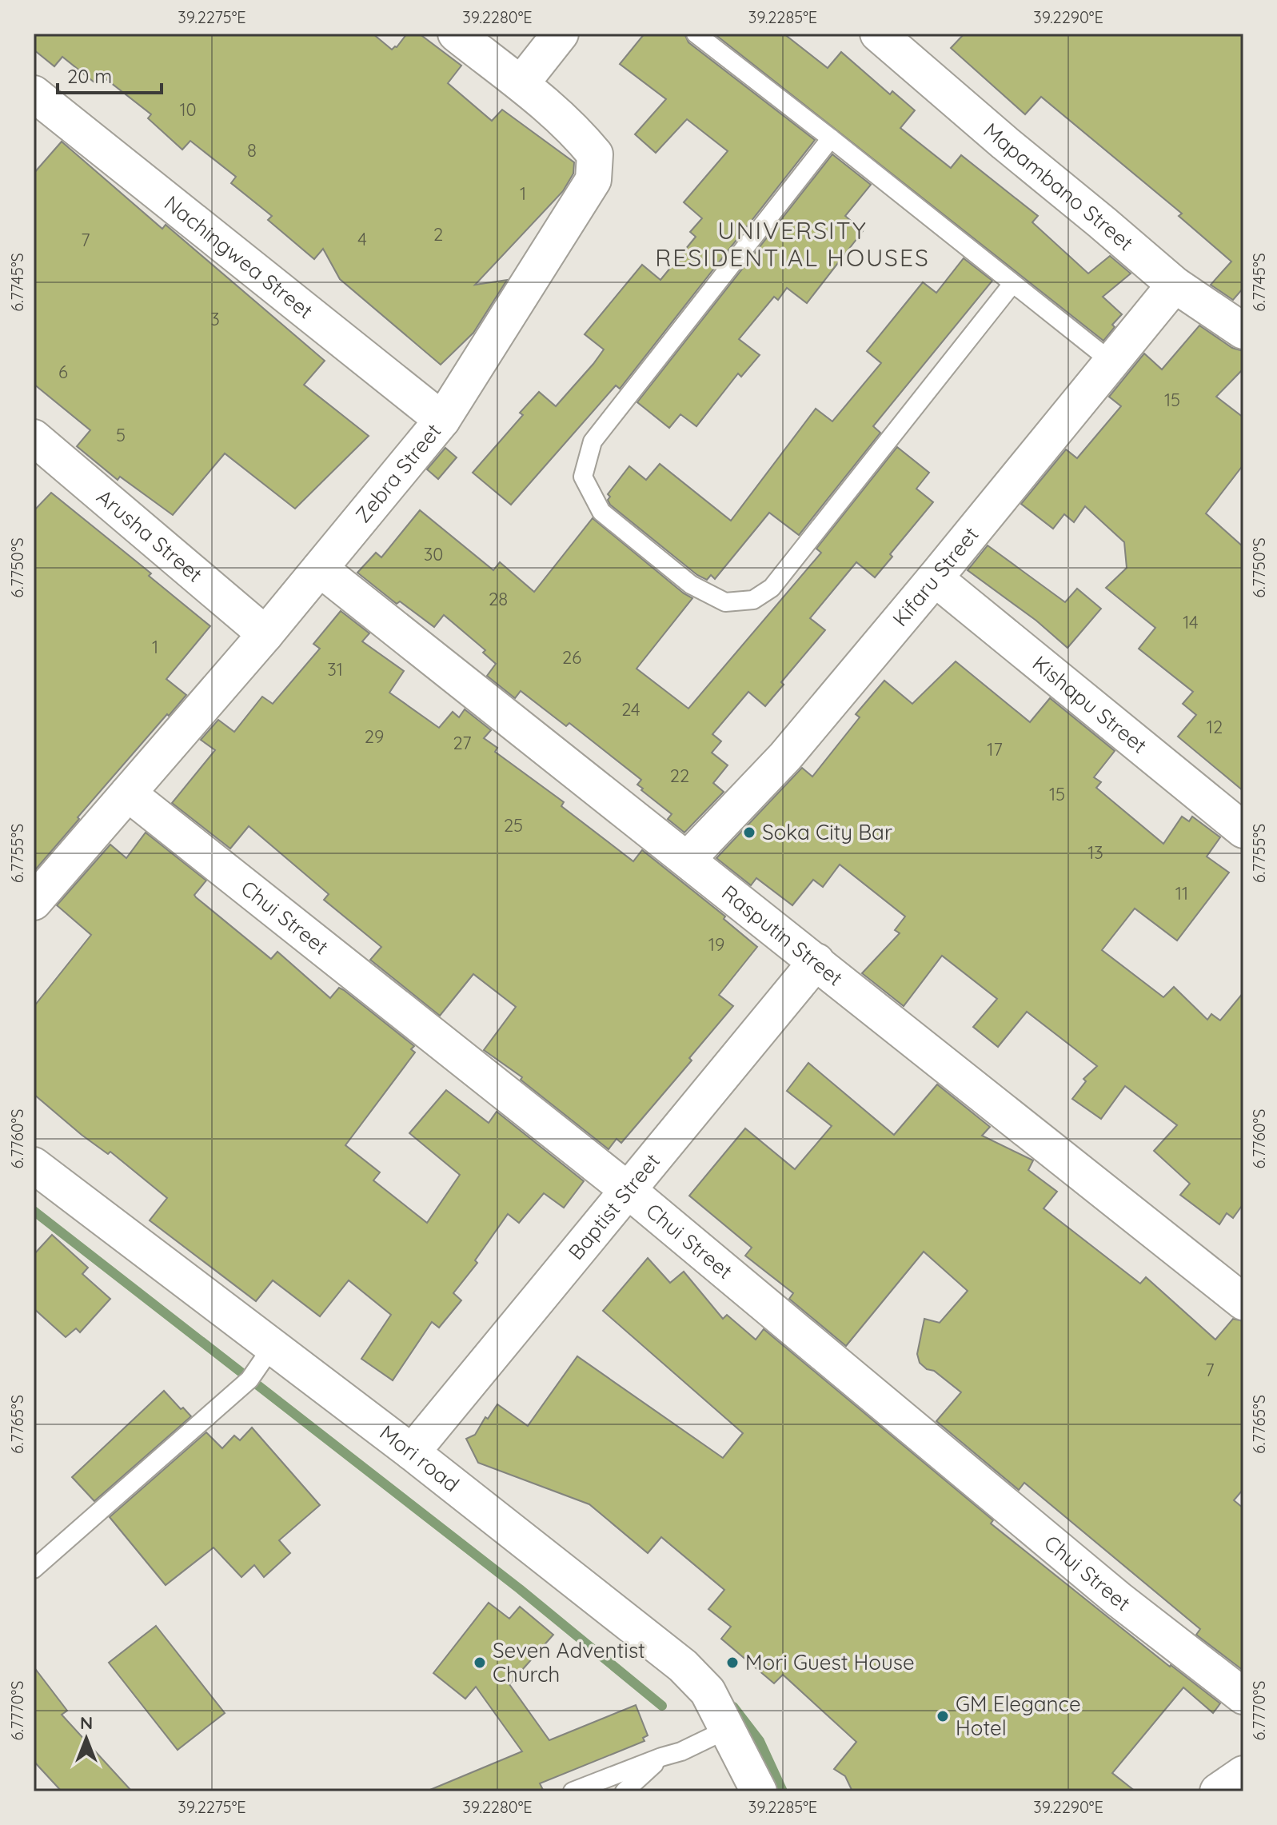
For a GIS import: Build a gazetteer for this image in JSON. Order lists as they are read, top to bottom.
{
  "streets": {
    "street": [
      "Mapambano Street",
      "Nachingwea Street",
      "Zebra Street",
      "Arusha Street",
      "Kifaru Street",
      "Kishapu Street",
      "Chui Street",
      "Rasputin Street",
      "Baptist Street",
      "Mori road"
    ]
  },
  "crossings": [
    ["Mapambano Street", "Kifaru Street"],
    ["Nachingwea Street", "Zebra Street"],
    ["Zebra Street", "Arusha Street"],
    ["Zebra Street", "Chui Street"],
    ["Zebra Street", "Rasputin Street"],
    ["Kifaru Street", "Kishapu Street"],
    ["Kifaru Street", "Rasputin Street"],
    ["Chui Street", "Baptist Street"],
    ["Rasputin Street", "Baptist Street"],
    ["Baptist Street", "Mori road"]
  ],
  "districts": ["UNIVERSITY RESIDENTIAL HOUSES"],
  "places": [
    "Soka City Bar",
    "Seven Adventist Church",
    "Mori Guest House",
    "GM Elegance Hotel"
  ],
  "house_numbers": [
    "10",
    "8",
    "1",
    "2",
    "4",
    "7",
    "3",
    "6",
    "15",
    "5",
    "30",
    "28",
    "14",
    "1",
    "26",
    "31",
    "24",
    "12",
    "29",
    "27",
    "17",
    "22",
    "15",
    "25",
    "13",
    "11",
    "19",
    "7"
  ],
  "scale_bar": "20 m",
  "north": "top",
  "coordinates": [
    "39.2275°E",
    "39.2280°E",
    "39.2285°E",
    "39.2290°E",
    "6.7745°S",
    "6.7750°S",
    "6.7755°S",
    "6.7760°S",
    "6.7765°S",
    "6.7770°S"
  ]
}
